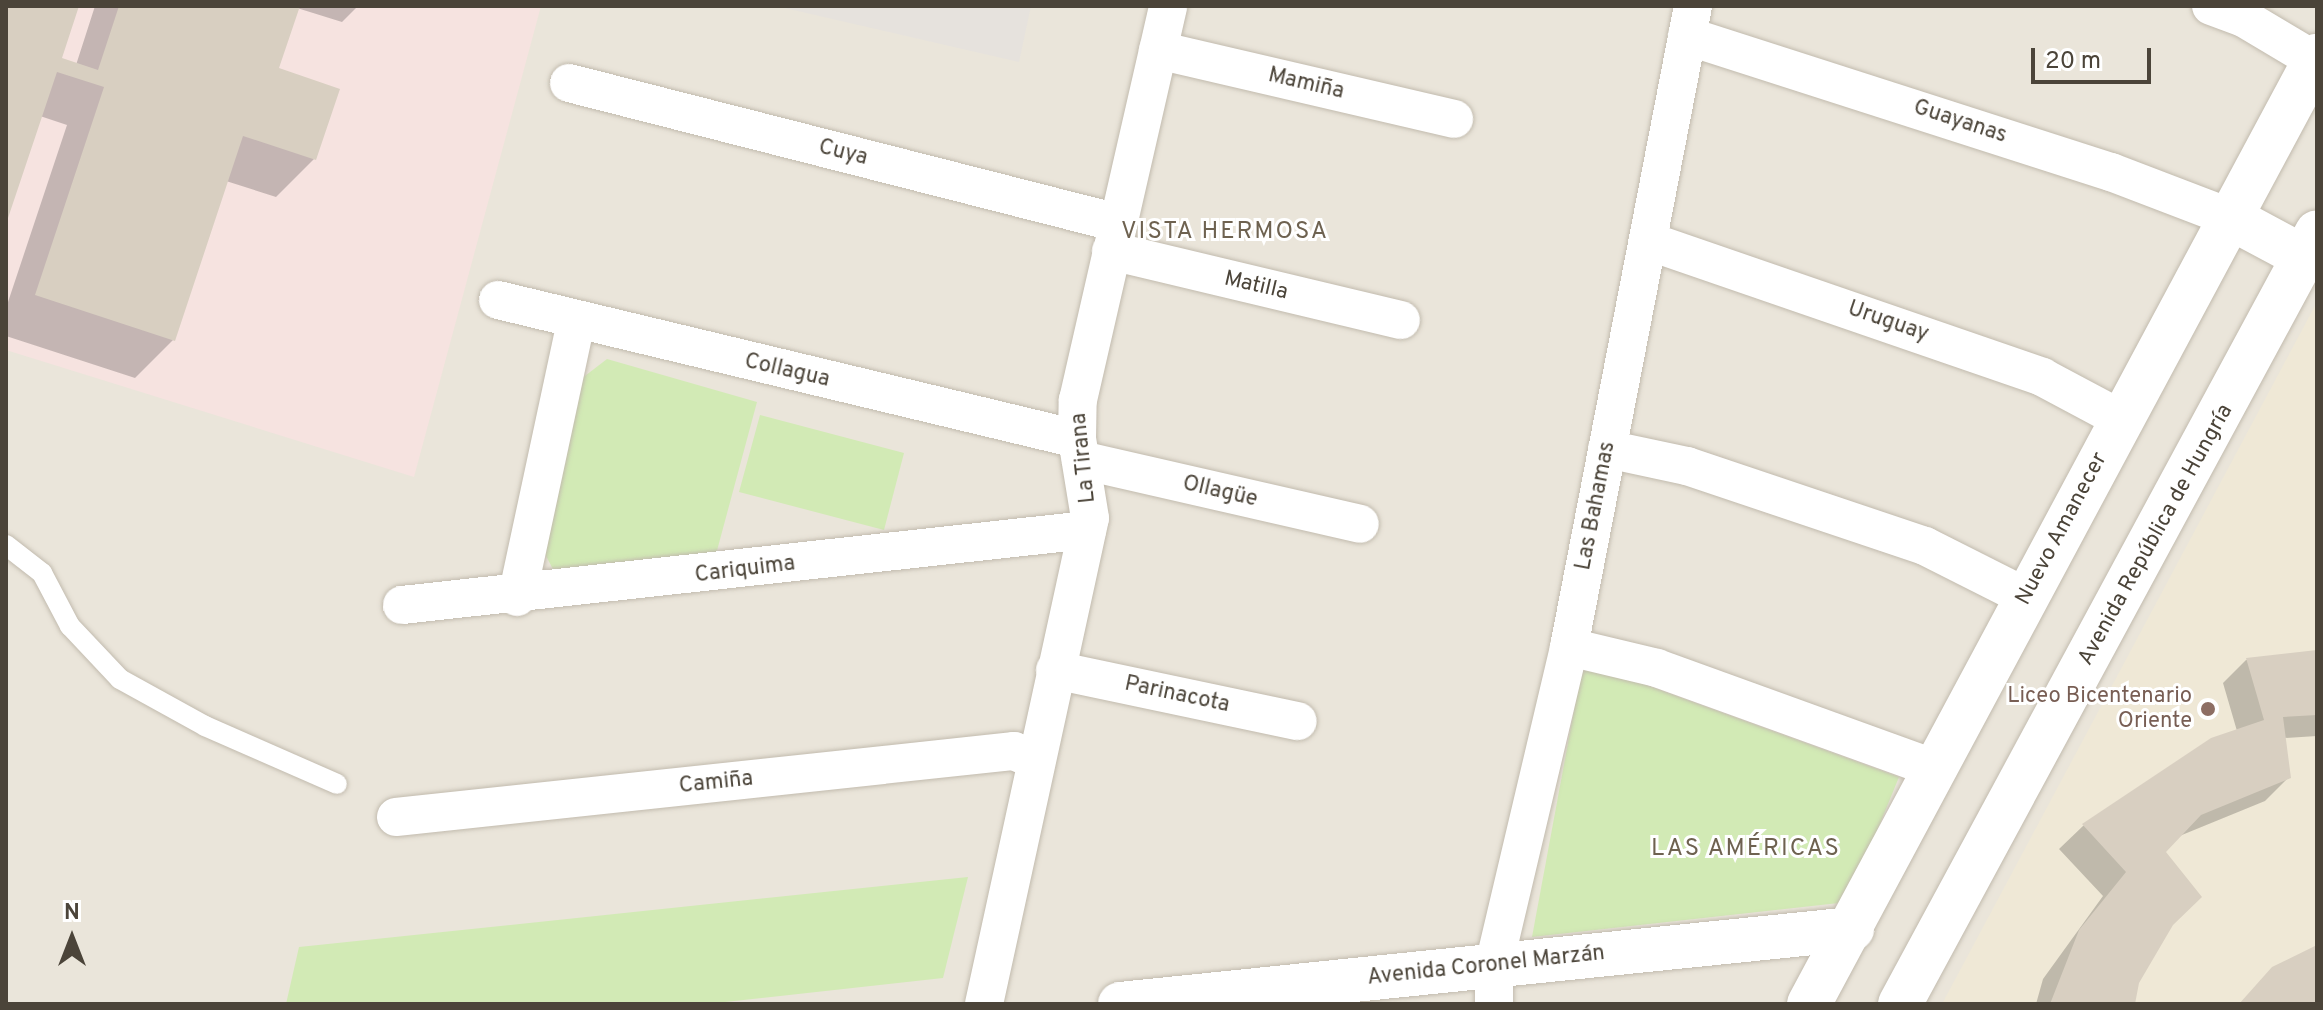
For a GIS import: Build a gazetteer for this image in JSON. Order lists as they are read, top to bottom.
{
  "streets": {
    "street": [
      "Mamiña",
      "Guayanas",
      "Cuya",
      "Matilla",
      "Uruguay",
      "Collagua",
      "La Tirana",
      "Ollagüe",
      "Las Bahamas",
      "Nuevo Amanecer",
      "Avenida República de Hungría",
      "Cariquima",
      "Parinacota",
      "Camiña",
      "Avenida Coronel Marzán"
    ]
  },
  "crossings": [
    ["Mamiña", "La Tirana"],
    ["Guayanas", "Las Bahamas"],
    ["Guayanas", "Nuevo Amanecer"],
    ["Cuya", "Matilla"],
    ["Cuya", "La Tirana"],
    ["Matilla", "La Tirana"],
    ["Uruguay", "Las Bahamas"],
    ["Uruguay", "Nuevo Amanecer"],
    ["Collagua", "La Tirana"],
    ["Collagua", "Ollagüe"],
    ["La Tirana", "Ollagüe"],
    ["La Tirana", "Cariquima"],
    ["La Tirana", "Parinacota"],
    ["La Tirana", "Camiña"],
    ["Las Bahamas", "Avenida Coronel Marzán"],
    ["Nuevo Amanecer", "Avenida Coronel Marzán"]
  ],
  "districts": ["VISTA HERMOSA", "LAS AMÉRICAS"],
  "places": ["Liceo Bicentenario Oriente"],
  "scale_bar": "20 m",
  "north": "top"
}
